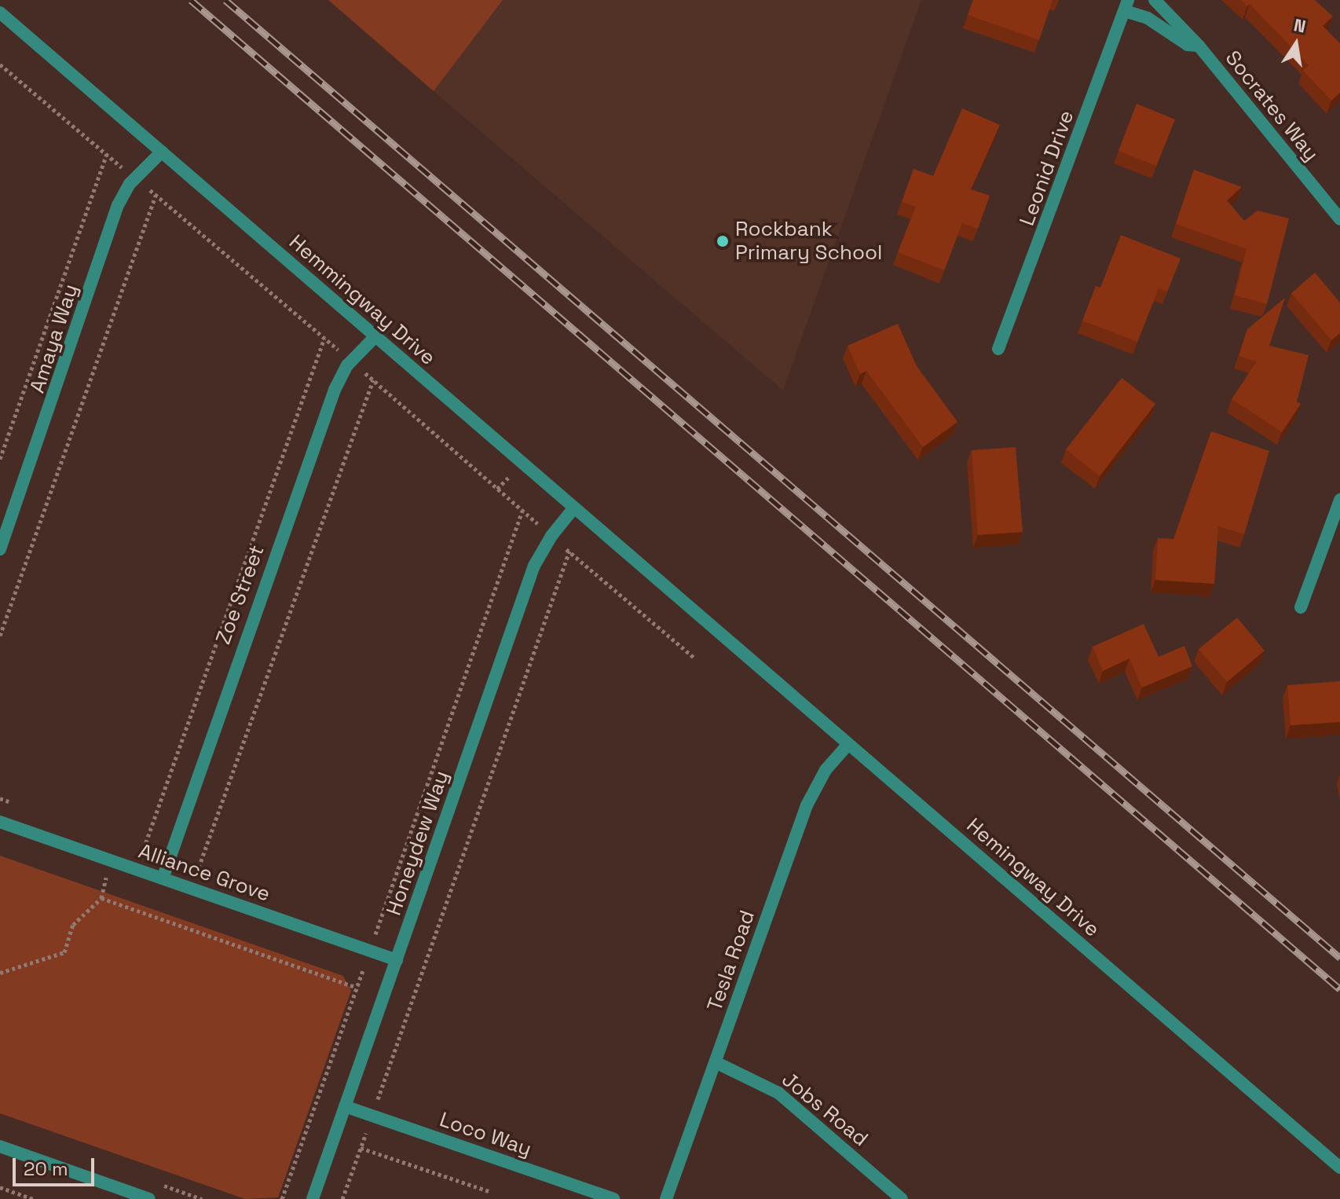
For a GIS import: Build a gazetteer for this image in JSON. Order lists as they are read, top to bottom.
{
  "streets": {
    "street": [
      "Socrates Way",
      "Leonid Drive",
      "Hemmingway Drive",
      "Amaya Way",
      "Zoe Street",
      "Honeydew Way",
      "Alliance Grove",
      "Hemingway Drive",
      "Tesla Road",
      "Jobs Road",
      "Loco Way"
    ]
  },
  "crossings": [
    ["Socrates Way", "Leonid Drive"],
    ["Hemmingway Drive", "Amaya Way"],
    ["Hemmingway Drive", "Zoe Street"],
    ["Hemmingway Drive", "Honeydew Way"],
    ["Hemmingway Drive", "Hemingway Drive"],
    ["Zoe Street", "Alliance Grove"],
    ["Honeydew Way", "Alliance Grove"],
    ["Honeydew Way", "Loco Way"],
    ["Hemingway Drive", "Tesla Road"],
    ["Tesla Road", "Jobs Road"]
  ],
  "places": ["Rockbank Primary School"],
  "scale_bar": "20 m",
  "north": "top"
}
